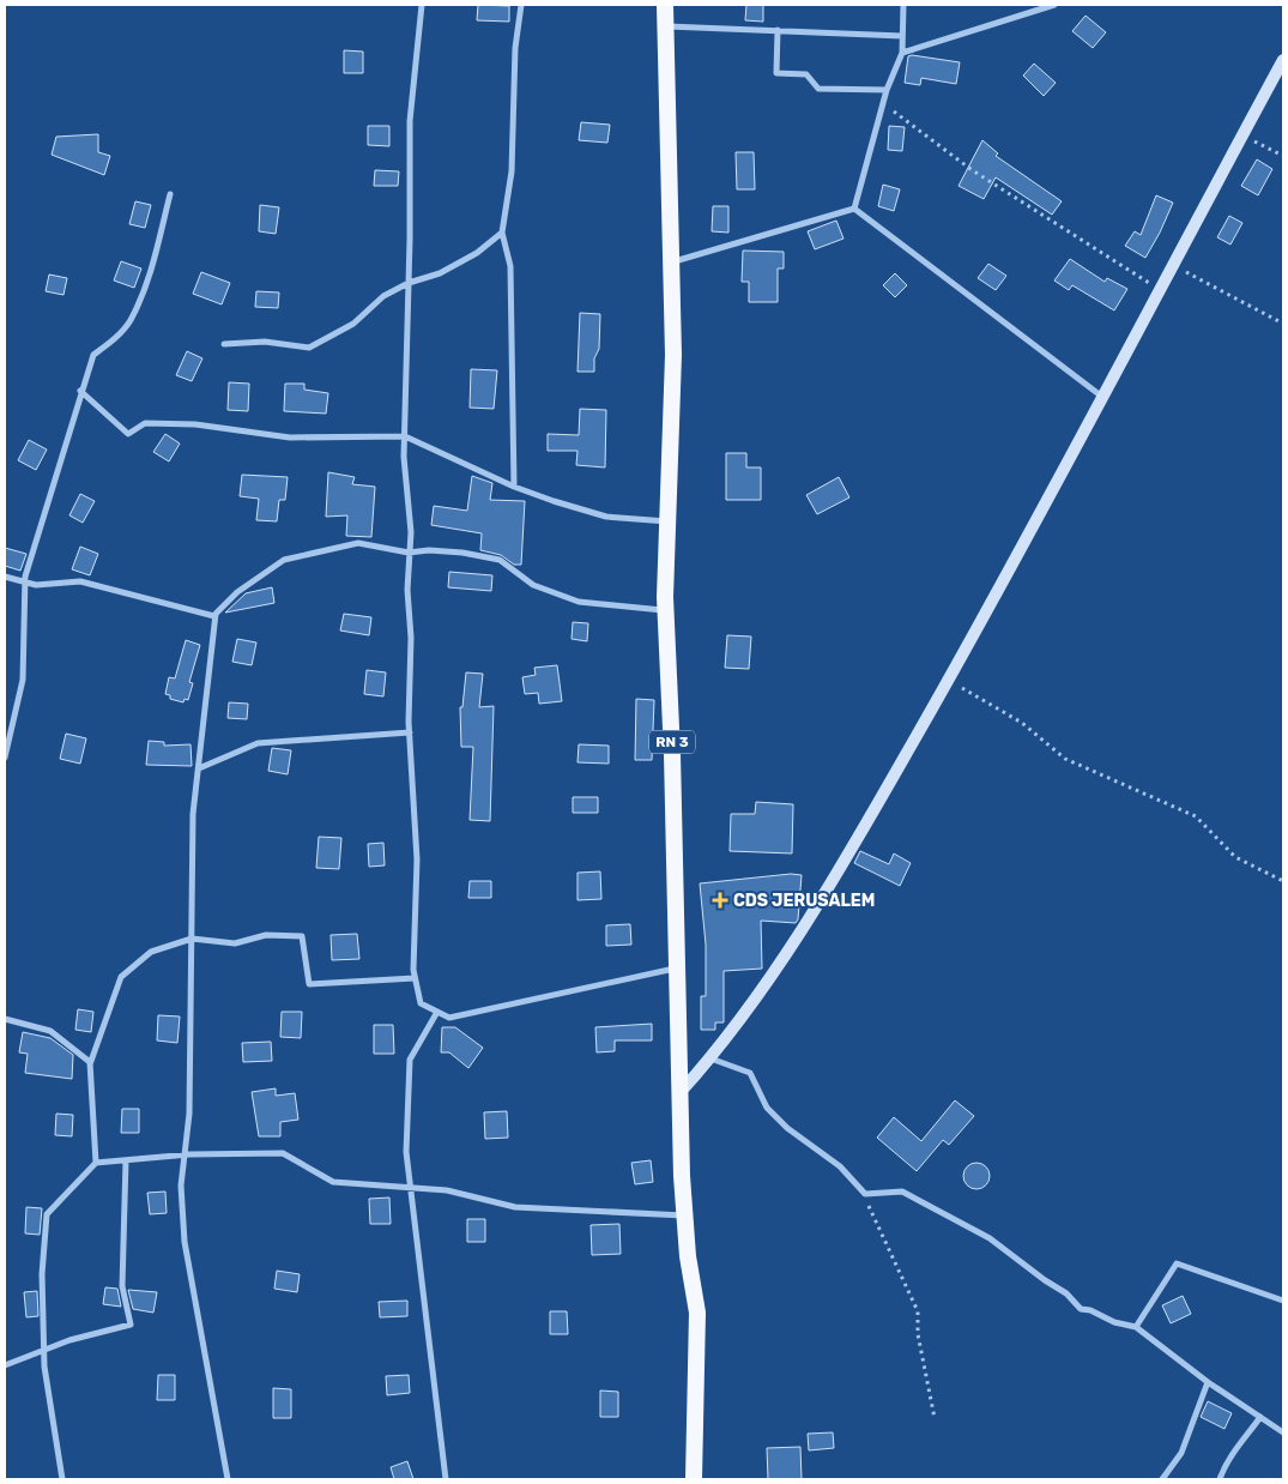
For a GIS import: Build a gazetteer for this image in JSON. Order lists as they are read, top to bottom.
{
  "streets": {
    "highway": ["RN 3"]
  },
  "places": {
    "health": ["CDS JERUSALEM"]
  }
}
